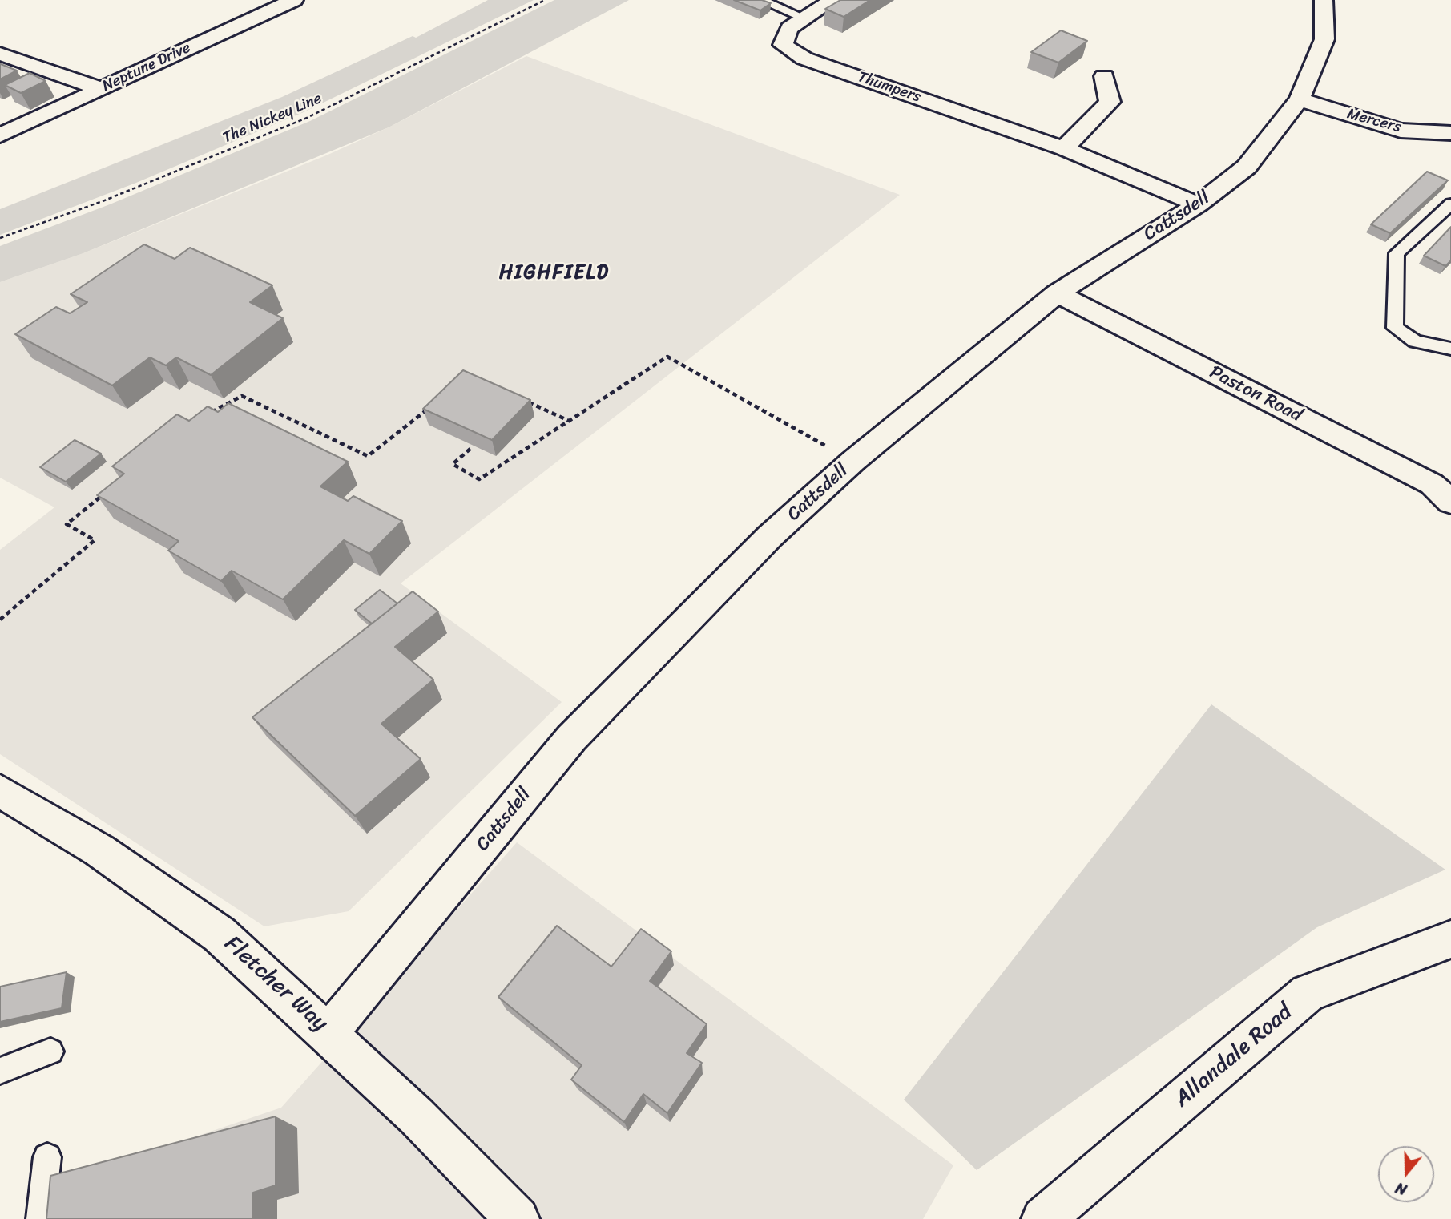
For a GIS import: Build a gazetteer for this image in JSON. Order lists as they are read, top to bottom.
{
  "streets": {
    "street": [
      "Neptune Drive",
      "Thumpers",
      "Mercers",
      "Cattsdell",
      "Paston Road",
      "Fletcher Way",
      "Allandale Road"
    ],
    "path": ["The Nickey Line"]
  },
  "crossings": [
    ["Thumpers", "Cattsdell"],
    ["Mercers", "Cattsdell"],
    ["Cattsdell", "Paston Road"],
    ["Cattsdell", "Fletcher Way"]
  ],
  "districts": ["HIGHFIELD"],
  "north": "bottom"
}
